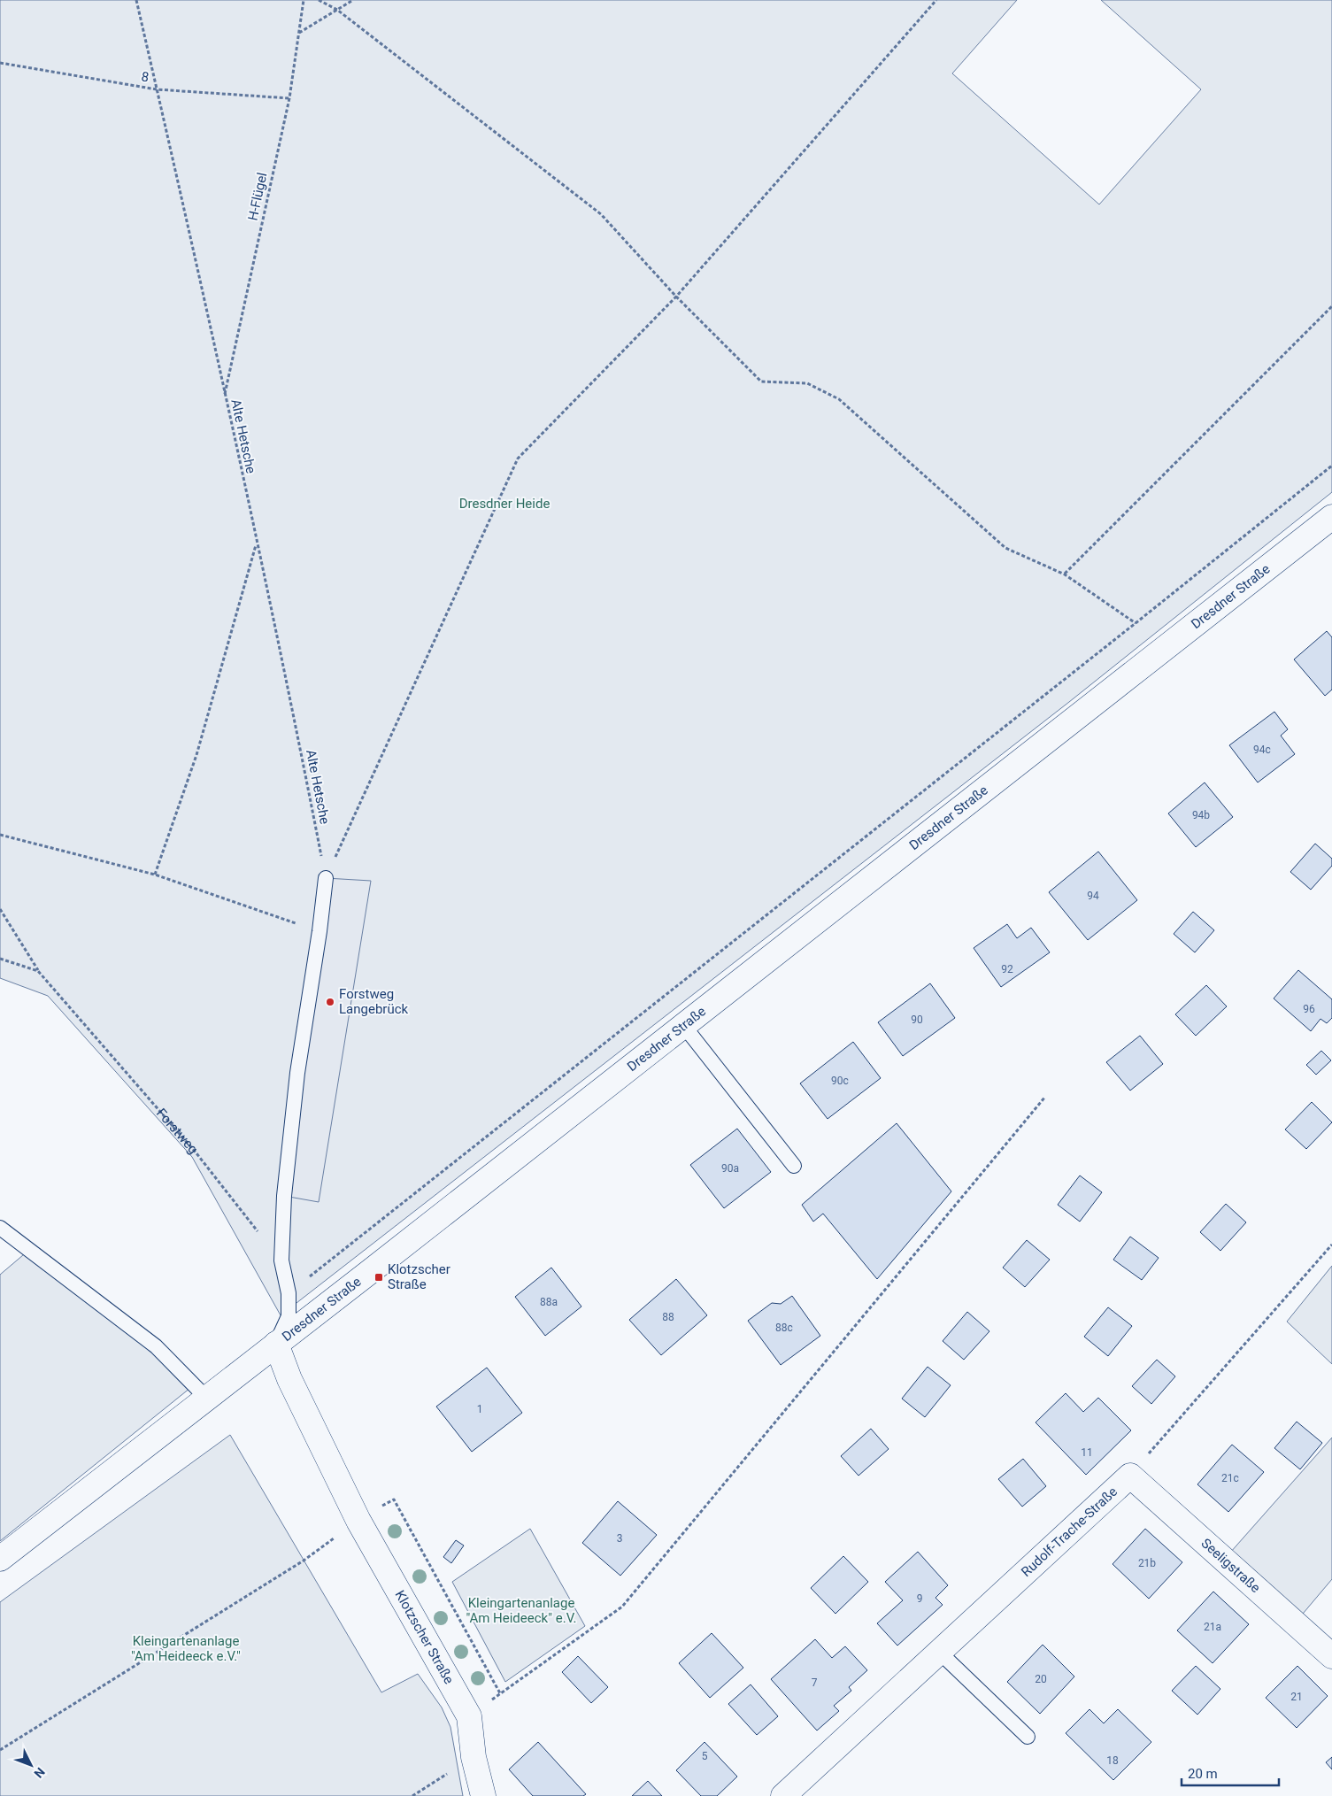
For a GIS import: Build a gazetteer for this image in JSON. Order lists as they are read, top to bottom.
{
  "streets": {
    "main road": [
      "Dresdner Straße",
      "Rudolf-Trache-Straße",
      "Seeligstraße",
      "Klotzscher Straße"
    ],
    "path": [
      "8",
      "H-Flügel",
      "Alte Hetsche",
      "Forstweg"
    ]
  },
  "crossings": [
    ["8", "H-Flügel"],
    ["8", "Alte Hetsche"],
    ["H-Flügel", "Alte Hetsche"],
    ["Dresdner Straße", "Klotzscher Straße"],
    ["Rudolf-Trache-Straße", "Seeligstraße"]
  ],
  "parks": ["Dresdner Heide", "Kleingartenanlage \"Am Heideeck\" e.V.", "Kleingartenanlage \"Am Heideeck e.V.\""],
  "places": {
    "other": ["Forstweg Langebrück"],
    "transit": ["Klotzscher Straße"]
  },
  "house_numbers": [
    "94c",
    "94b",
    "94",
    "92",
    "96",
    "90",
    "90c",
    "90a",
    "88a",
    "88",
    "88c",
    "1",
    "11",
    "21c",
    "3",
    "21b",
    "9",
    "21a",
    "20",
    "7",
    "21",
    "5",
    "18"
  ],
  "scale_bar": "20 m",
  "north": "bottom right"
}
